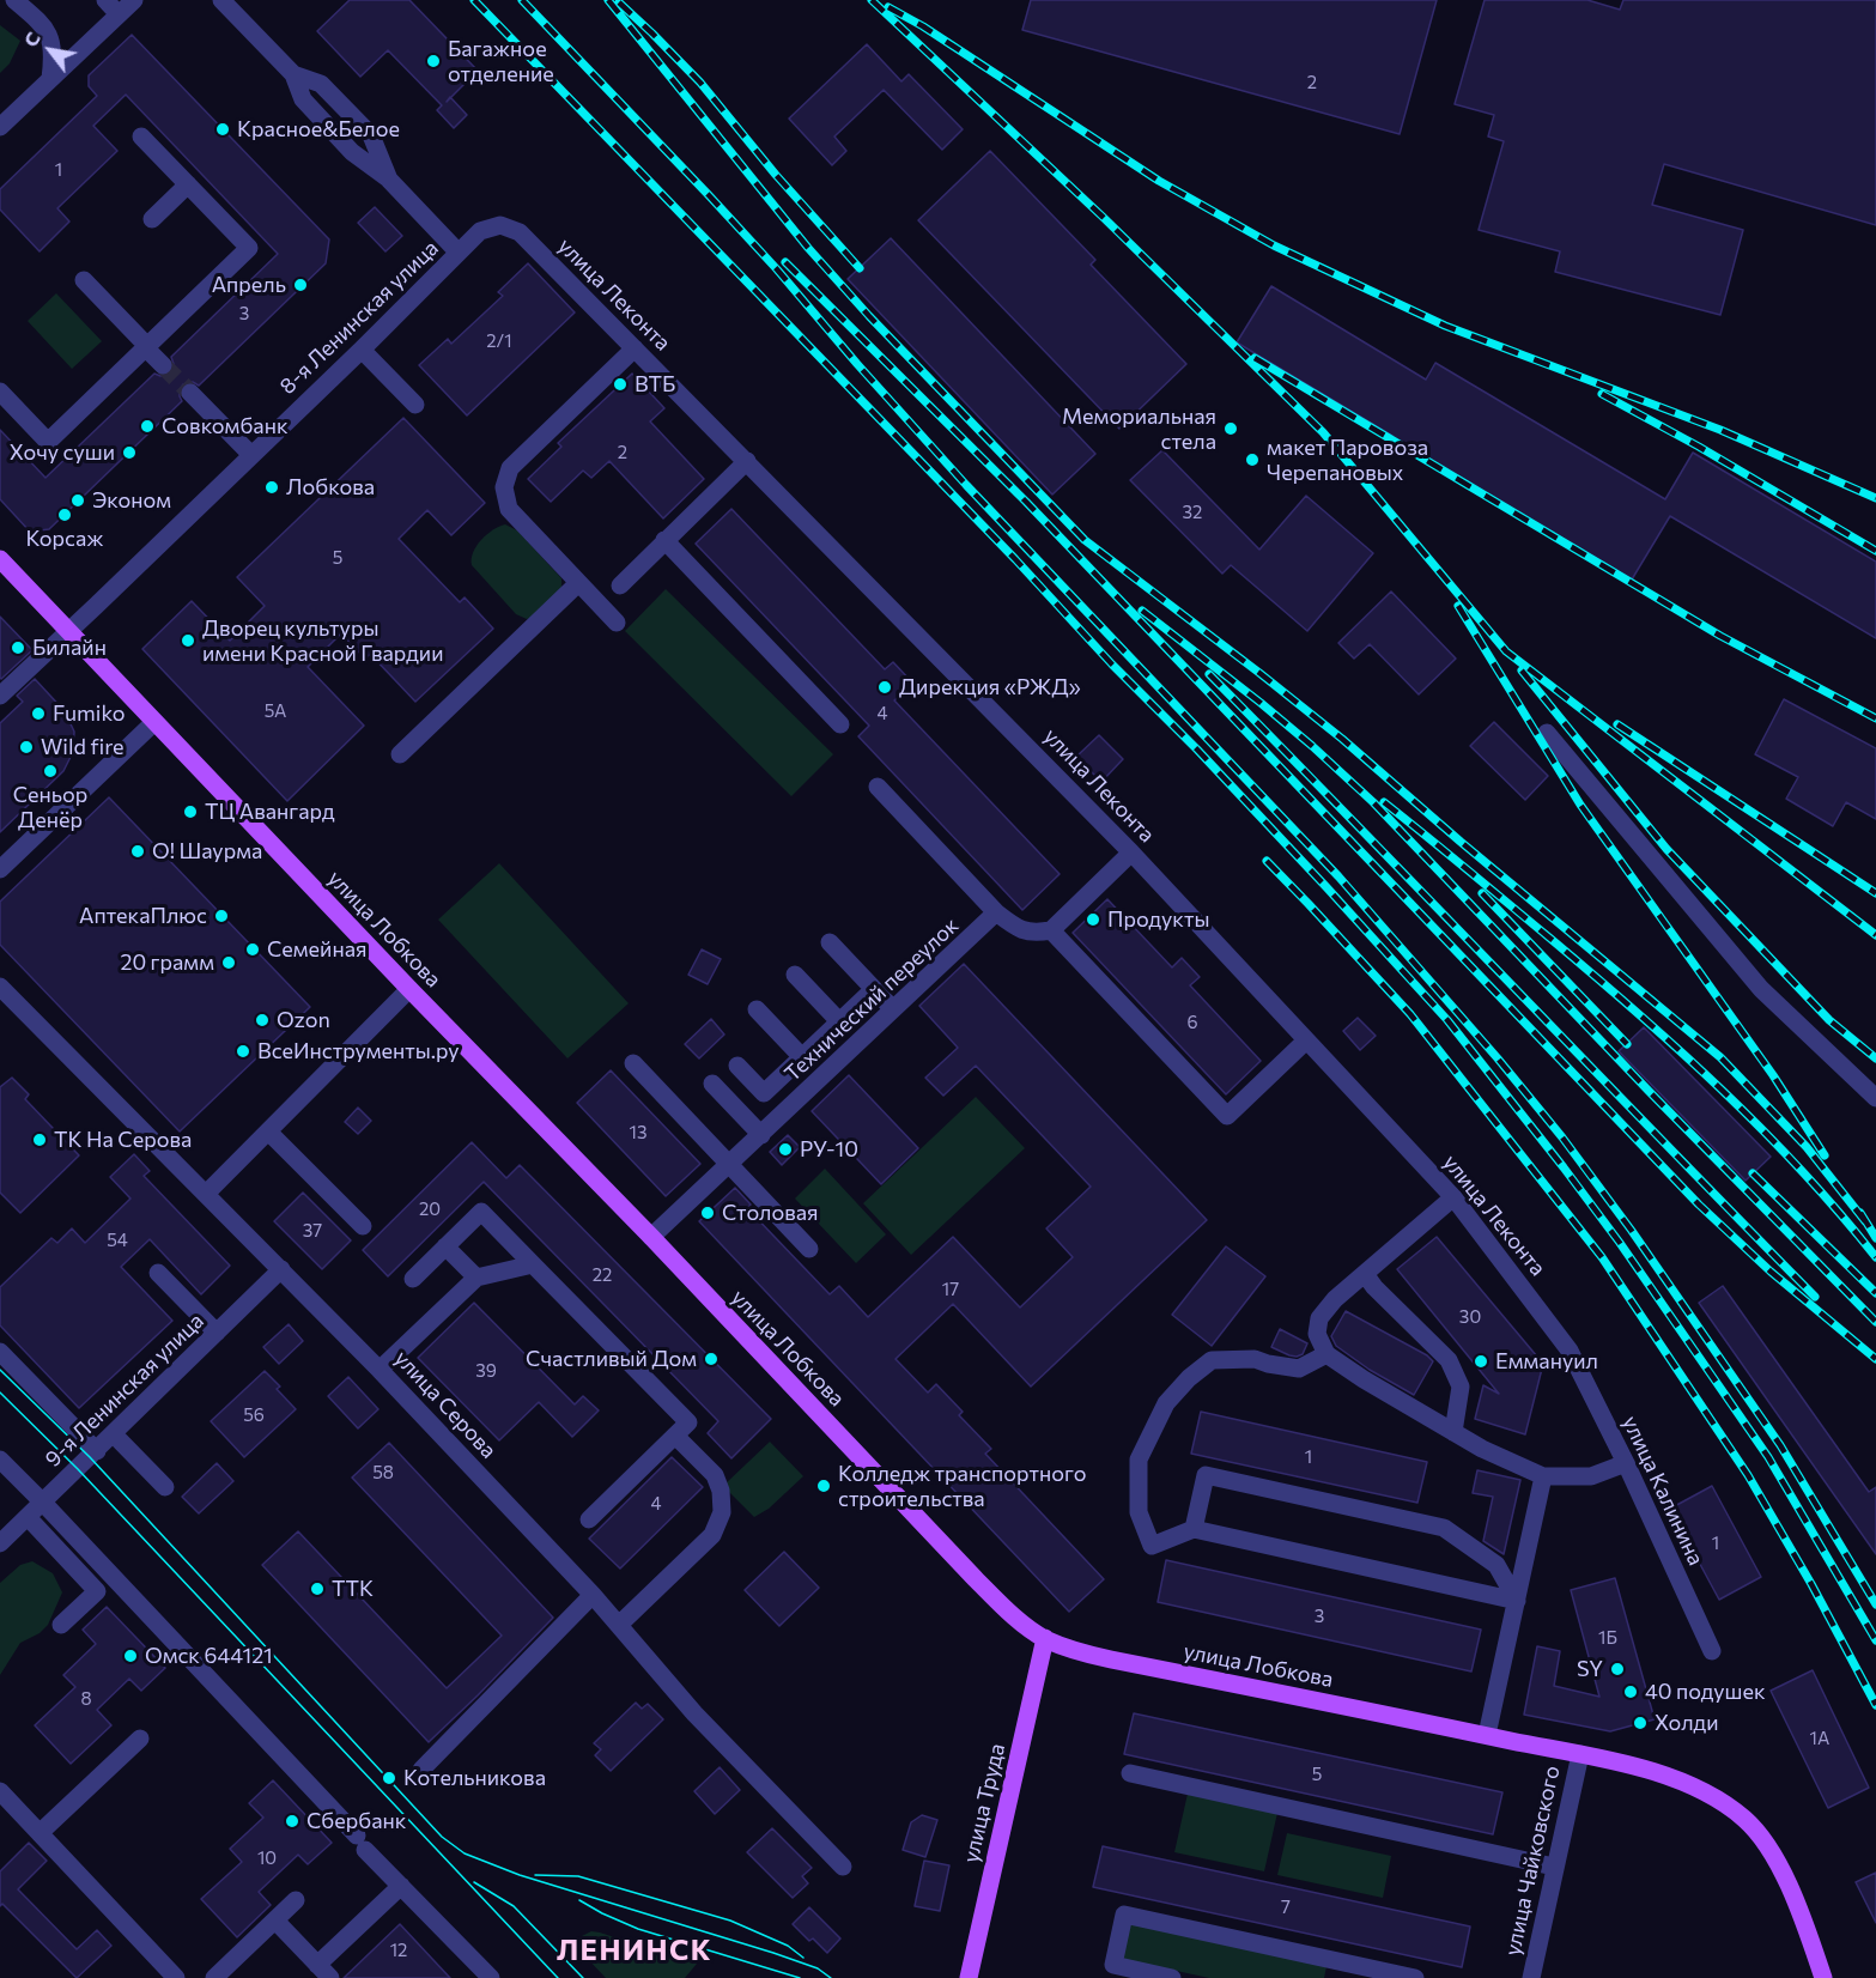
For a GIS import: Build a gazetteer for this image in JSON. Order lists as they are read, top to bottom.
{
  "streets": {
    "main road": ["улица Лобкова", "улица Труда"],
    "street": [
      "улица Леконта",
      "8-я Ленинская улица",
      "Технический переулок",
      "9-я Ленинская улица",
      "улица Серова",
      "улица Калинина",
      "улица Чайковского"
    ]
  },
  "crossings": [
    ["улица Леконта", "8-я Ленинская улица"],
    ["улица Леконта", "улица Калинина"],
    ["8-я Ленинская улица", "улица Лобкова"],
    ["улица Лобкова", "Технический переулок"],
    ["улица Лобкова", "улица Труда"],
    ["улица Лобкова", "улица Чайковского"],
    ["9-я Ленинская улица", "улица Серова"]
  ],
  "districts": ["ЛЕНИНСК"],
  "places": [
    "Багажное отделение",
    "Красное&Белое",
    "Апрель",
    "ВТБ",
    "Совкомбанк",
    "Мемориальная стела",
    "Хочу суши",
    "макет Паровоза Черепановых",
    "Лобкова",
    "Эконом",
    "Корсаж",
    "Дворец культуры имени Красной Гвардии",
    "Билайн",
    "Дирекция «РЖД»",
    "Fumiko",
    "Wild fire",
    "Сеньор Денёр",
    "ТЦ Авангард",
    "О! Шаурма",
    "АптекаПлюс",
    "Продукты",
    "Семейная",
    "20 грамм",
    "Ozon",
    "ВсеИнструменты.ру",
    "ТК На Серова",
    "РУ-10",
    "Столовая",
    "Счастливый Дом",
    "Еммануил",
    "Колледж транспортного строительства",
    "ТТК",
    "Омск 644121",
    "SY",
    "40 подушек",
    "Холди",
    "Котельникова",
    "Сбербанк"
  ],
  "house_numbers": [
    "2",
    "1",
    "3",
    "2/1",
    "2",
    "32",
    "5",
    "5А",
    "4",
    "6",
    "13",
    "20",
    "37",
    "54",
    "22",
    "17",
    "30",
    "39",
    "56",
    "1",
    "58",
    "4",
    "1",
    "3",
    "1Б",
    "8",
    "1А",
    "5",
    "10",
    "7",
    "12"
  ],
  "north": "top left"
}
